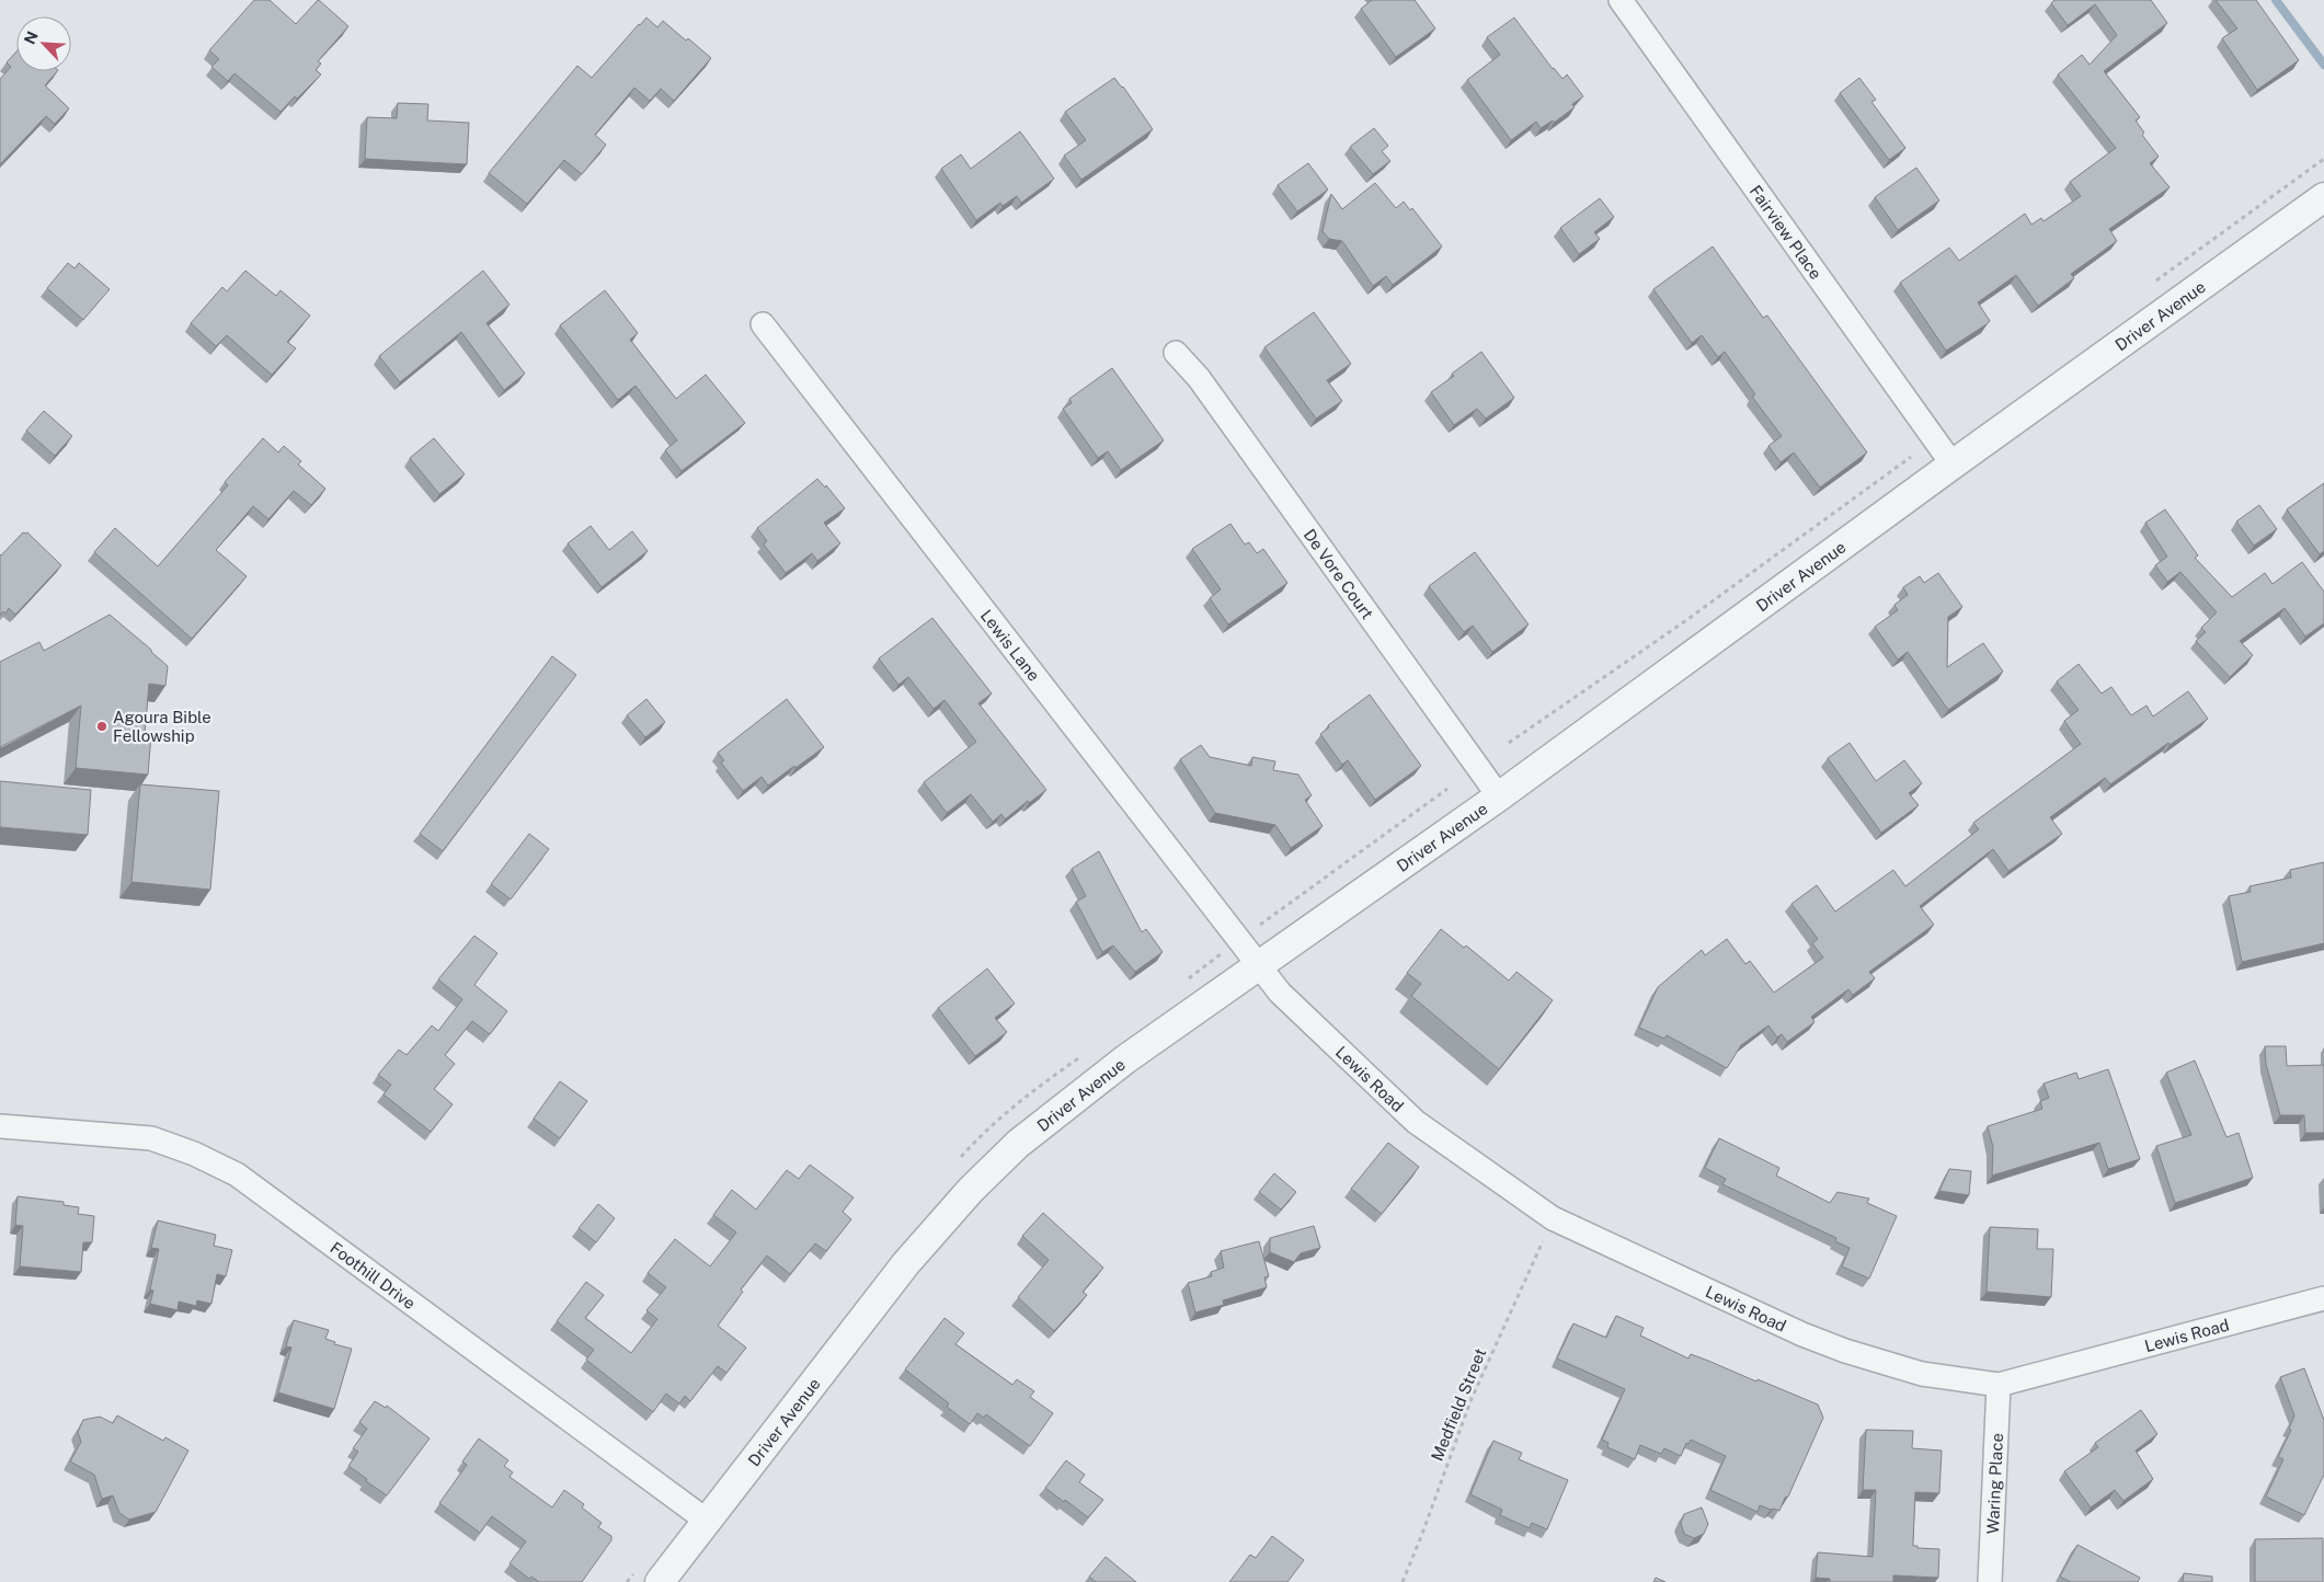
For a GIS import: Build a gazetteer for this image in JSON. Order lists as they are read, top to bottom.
{
  "streets": {
    "street": [
      "Fairview Place",
      "Driver Avenue",
      "De Vore Court",
      "Lewis Lane",
      "Lewis Road",
      "Foothill Drive",
      "Waring Place"
    ],
    "path": ["Medfield Street"]
  },
  "crossings": [
    ["Fairview Place", "Driver Avenue"],
    ["Driver Avenue", "De Vore Court"],
    ["Driver Avenue", "Lewis Lane"],
    ["Driver Avenue", "Lewis Road"],
    ["Driver Avenue", "Foothill Drive"],
    ["Lewis Lane", "Lewis Road"],
    ["Lewis Road", "Waring Place"]
  ],
  "places": ["Agoura Bible Fellowship"],
  "north": "top left"
}
